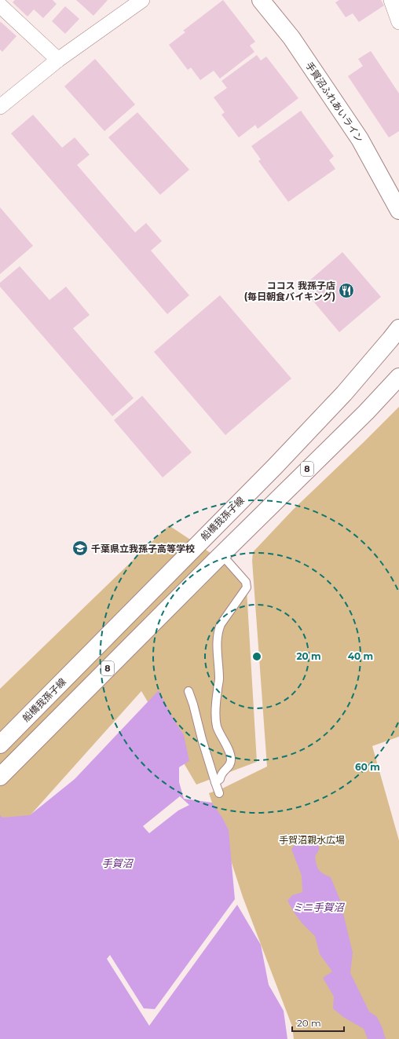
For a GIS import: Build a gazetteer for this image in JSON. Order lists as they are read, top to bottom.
{
  "streets": {
    "main road": ["手賀沼ふれあいライン", "8", "船橋我孫子線"]
  },
  "water": ["手賀沼", "ミニ手賀沼"],
  "parks": ["手賀沼親水広場"],
  "places": {
    "restaurant": ["ココス 我孫子店 (毎日朝食バイキング)"],
    "school or university": ["千葉県立我孫子高等学校"]
  },
  "scale_bar": "20 m",
  "rings": ["20 m", "40 m", "60 m"]
}
